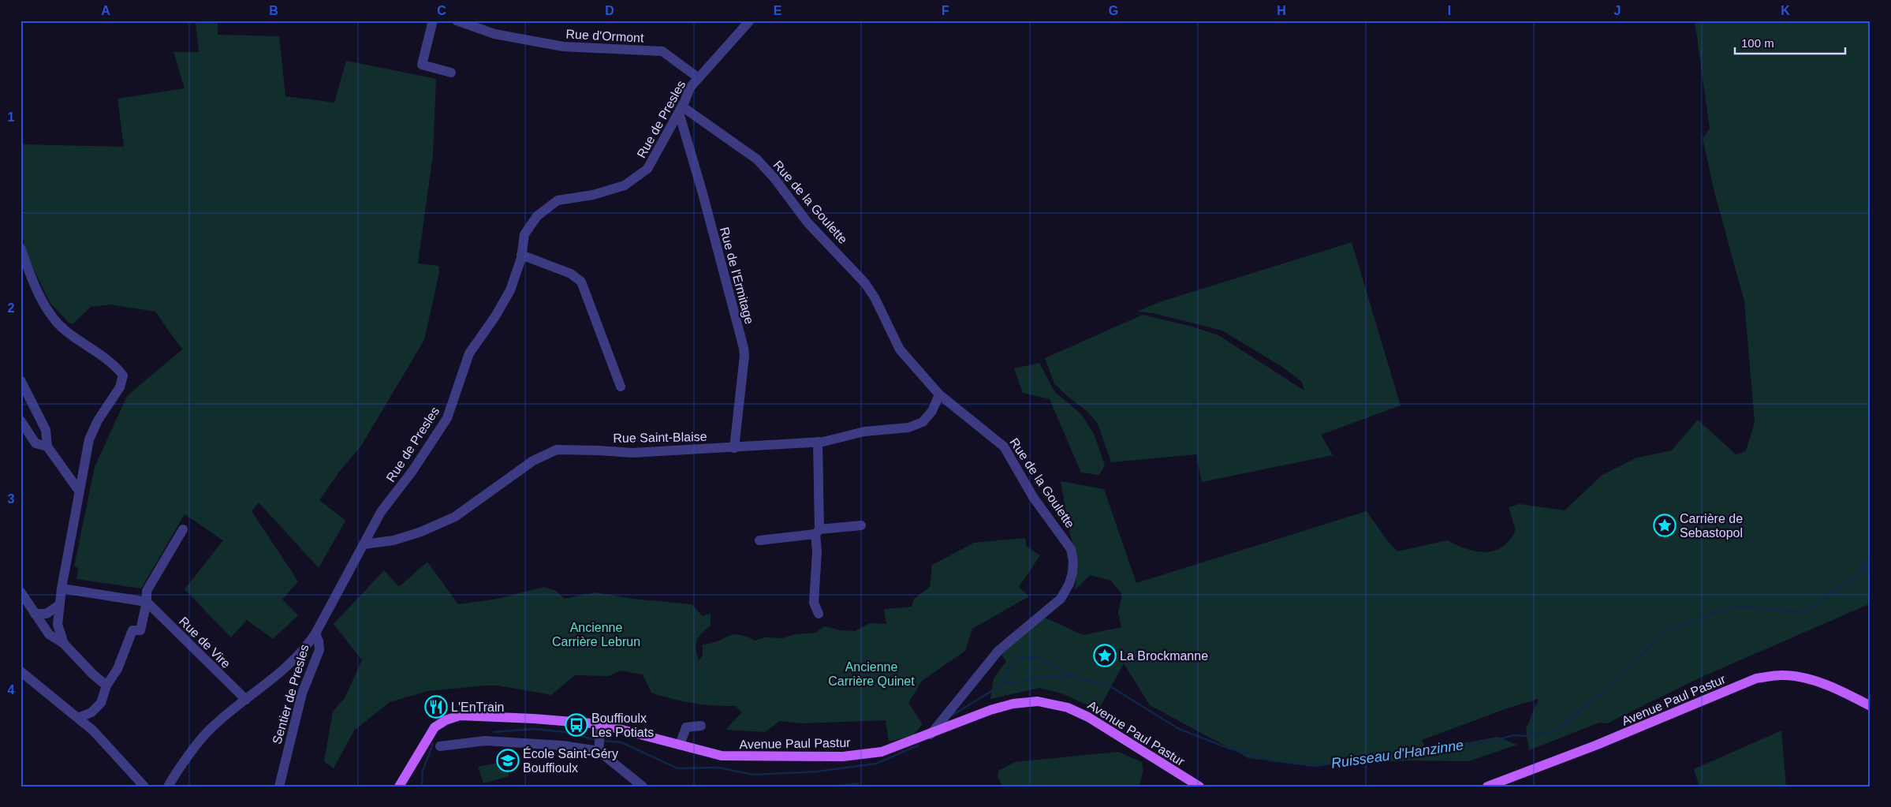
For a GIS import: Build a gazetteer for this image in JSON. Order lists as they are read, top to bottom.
{
  "streets": {
    "main road": ["Avenue Paul Pastur"],
    "street": [
      "Rue d'Ormont",
      "Rue de Presles",
      "Rue de la Goulette",
      "Rue de l'Ermitage",
      "Rue Saint-Blaise",
      "Rue de Vire",
      "Sentier de Presles"
    ]
  },
  "crossings": [
    ["Rue d'Ormont", "Rue de Presles"],
    ["Rue de Presles", "Rue de la Goulette"],
    ["Rue de Presles", "Rue de l'Ermitage"],
    ["Rue de Presles", "Rue Saint-Blaise"],
    ["Rue de Presles", "Rue de Vire"],
    ["Rue de Presles", "Sentier de Presles"],
    ["Rue de la Goulette", "Rue de l'Ermitage"],
    ["Rue de la Goulette", "Rue Saint-Blaise"],
    ["Rue de la Goulette", "Avenue Paul Pastur"],
    ["Rue de l'Ermitage", "Rue Saint-Blaise"]
  ],
  "water": ["Ruisseau d'Hanzinne"],
  "parks": ["Ancienne Carrière Lebrun", "Ancienne Carrière Quinet"],
  "places": {
    "place": ["Carrière de Sebastopol", "La Brockmanne"],
    "restaurant": ["L'EnTrain"],
    "bus stop": ["Bouffioulx Les Potiats"],
    "school or university": ["École Saint-Géry Bouffioulx"]
  },
  "scale_bar": "100 m",
  "grid": {
    "columns": [
      "A",
      "B",
      "C",
      "D",
      "E",
      "F",
      "G",
      "H",
      "I",
      "J",
      "K"
    ],
    "rows": [
      "1",
      "2",
      "3",
      "4"
    ]
  }
}
